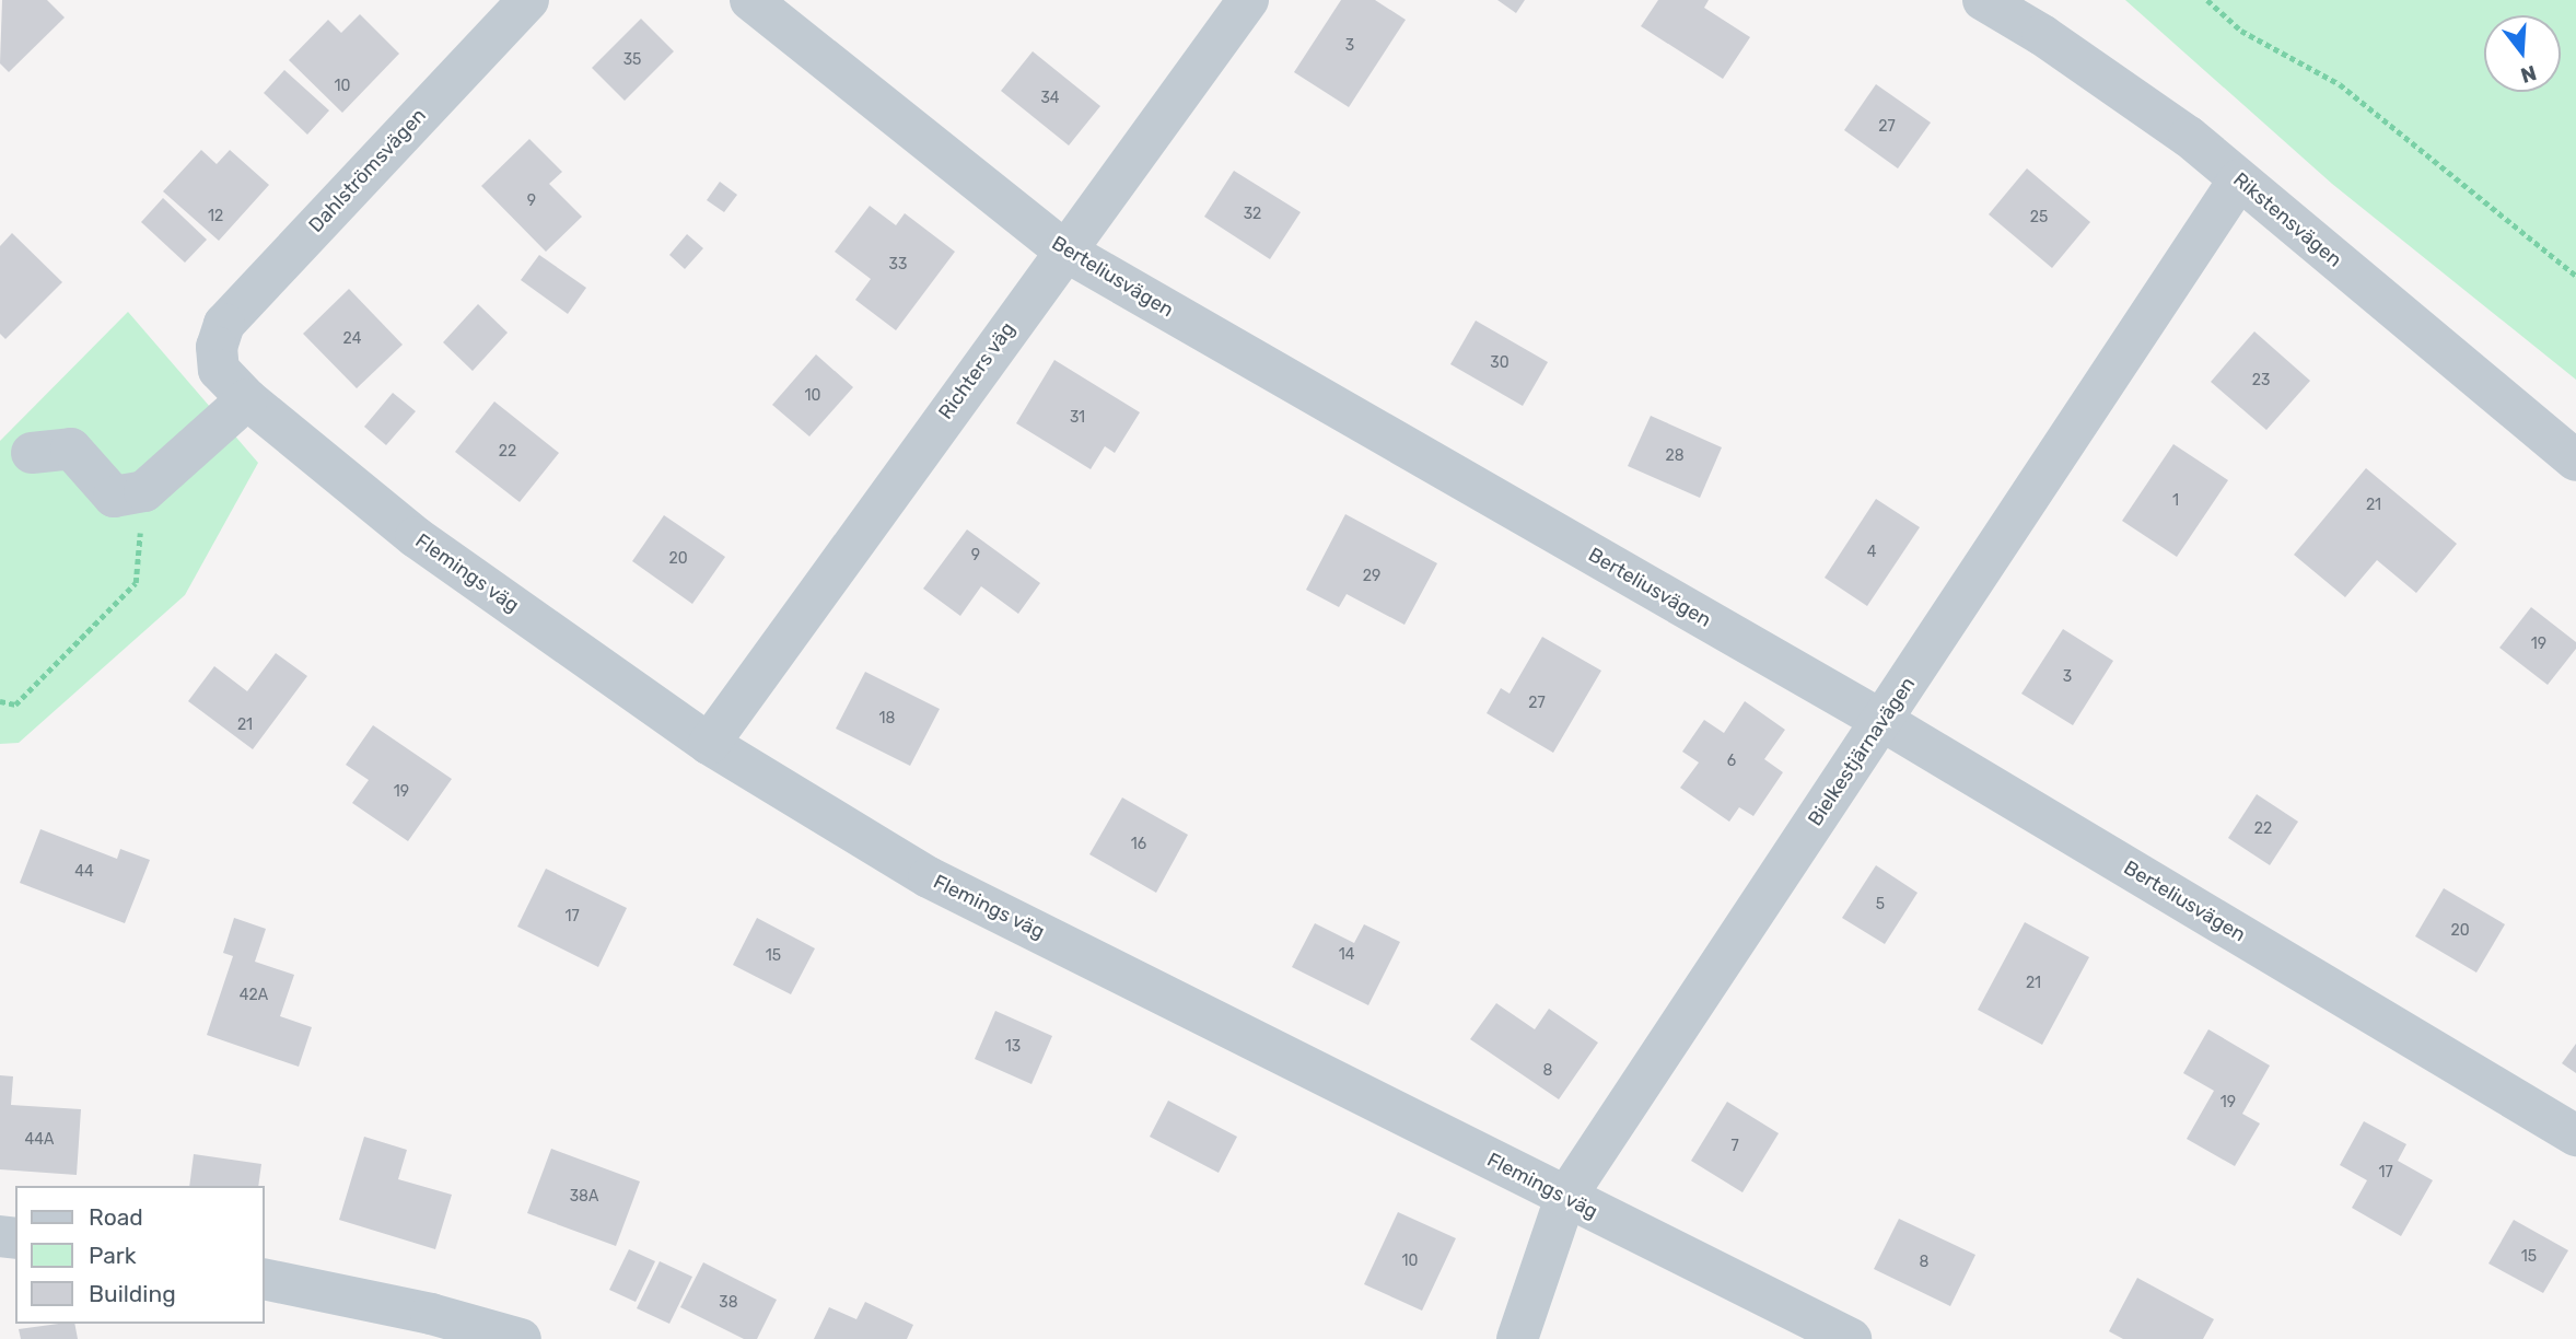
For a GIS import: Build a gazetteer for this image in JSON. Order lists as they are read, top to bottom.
{
  "streets": {
    "street": [
      "Dahlströmsvägen",
      "Rikstensvägen",
      "Berteliusvägen",
      "Richters väg",
      "Flemings väg",
      "Bielkestjärnavägen"
    ]
  },
  "crossings": [
    ["Dahlströmsvägen", "Flemings väg"],
    ["Rikstensvägen", "Bielkestjärnavägen"],
    ["Berteliusvägen", "Richters väg"],
    ["Berteliusvägen", "Bielkestjärnavägen"],
    ["Richters väg", "Flemings väg"],
    ["Flemings väg", "Bielkestjärnavägen"]
  ],
  "house_numbers": [
    "3",
    "35",
    "10",
    "34",
    "27",
    "9",
    "32",
    "12",
    "25",
    "33",
    "24",
    "30",
    "23",
    "10",
    "31",
    "22",
    "28",
    "1",
    "21",
    "4",
    "9",
    "20",
    "29",
    "19",
    "3",
    "27",
    "18",
    "21",
    "6",
    "19",
    "22",
    "16",
    "44",
    "5",
    "17",
    "20",
    "14",
    "15",
    "21",
    "42A",
    "13",
    "8",
    "19",
    "44A",
    "7",
    "17",
    "38A",
    "15",
    "10",
    "8",
    "38"
  ],
  "legend": ["Road", "Park", "Building"],
  "north": "bottom"
}
